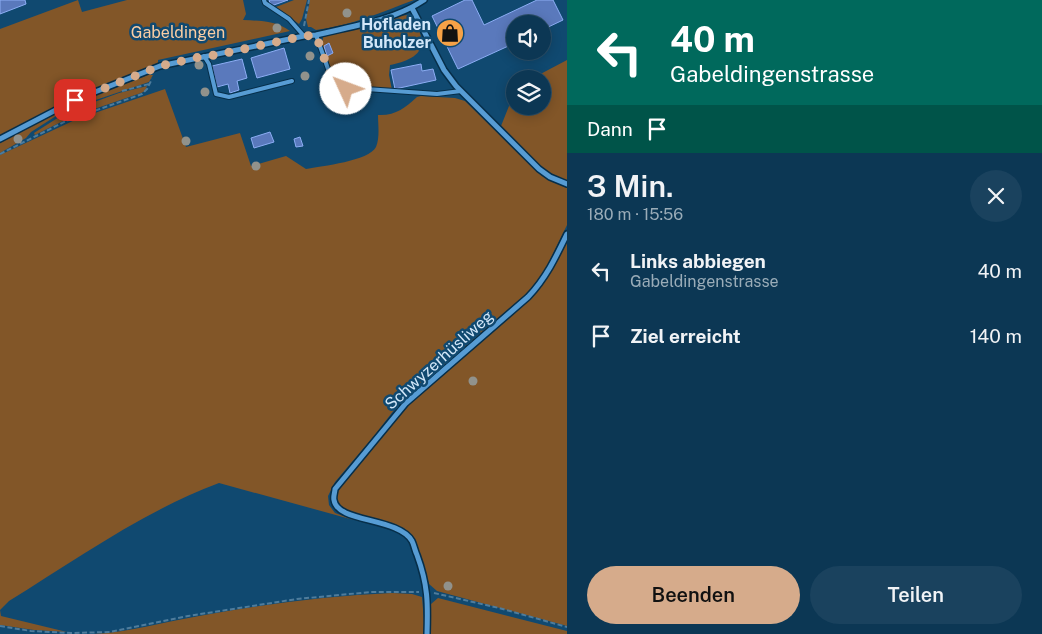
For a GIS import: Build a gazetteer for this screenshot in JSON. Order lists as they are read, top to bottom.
{
  "streets": {
    "street": ["Schwyzerhüsliweg"]
  },
  "parks": ["Gabeldingen"],
  "places": {
    "shop": ["Hofladen Buholzer"]
  },
  "page": {
    "turn": ["40 m", "Gabeldingenstrasse"],
    "then": "Dann",
    "heading": ["3 Min.", "180 m · 15:56"],
    "list": [
      {
        "name": "Links abbiegen",
        "note": "Gabeldingenstrasse",
        "value": "40 m"
      },
      {
        "name": "Ziel erreicht",
        "value": "140 m"
      }
    ],
    "buttons": ["Beenden", "Teilen"]
  }
}
